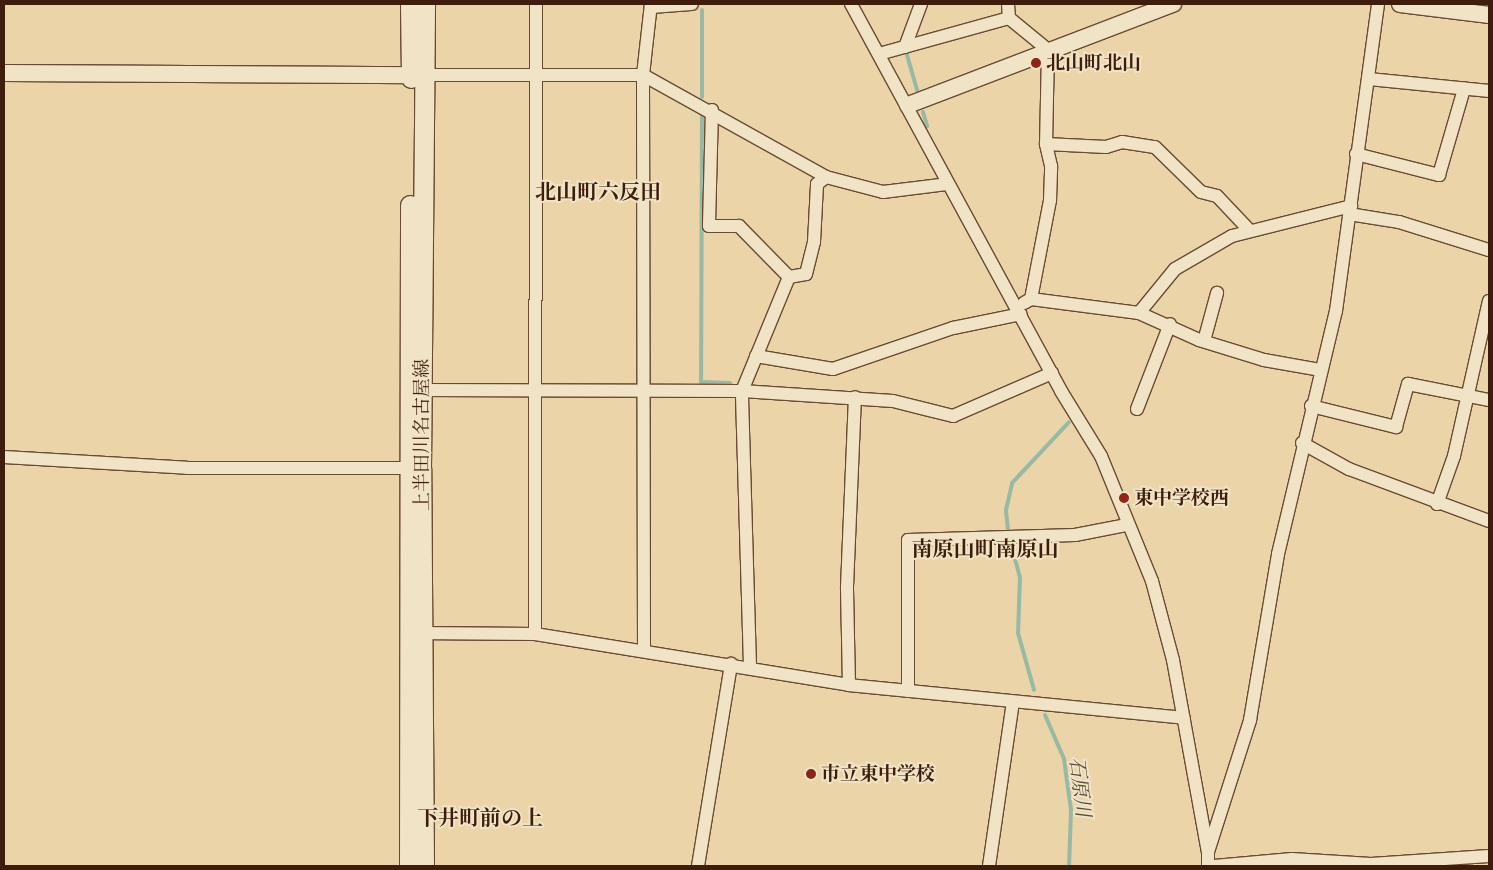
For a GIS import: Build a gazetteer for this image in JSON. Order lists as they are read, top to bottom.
{
  "streets": {
    "main road": ["上半田川名古屋線"]
  },
  "districts": ["北山町六反田", "南原山町南原山", "下井町前の上"],
  "water": ["石原川"],
  "places": ["北山町北山", "東中学校西", "市立東中学校"]
}
